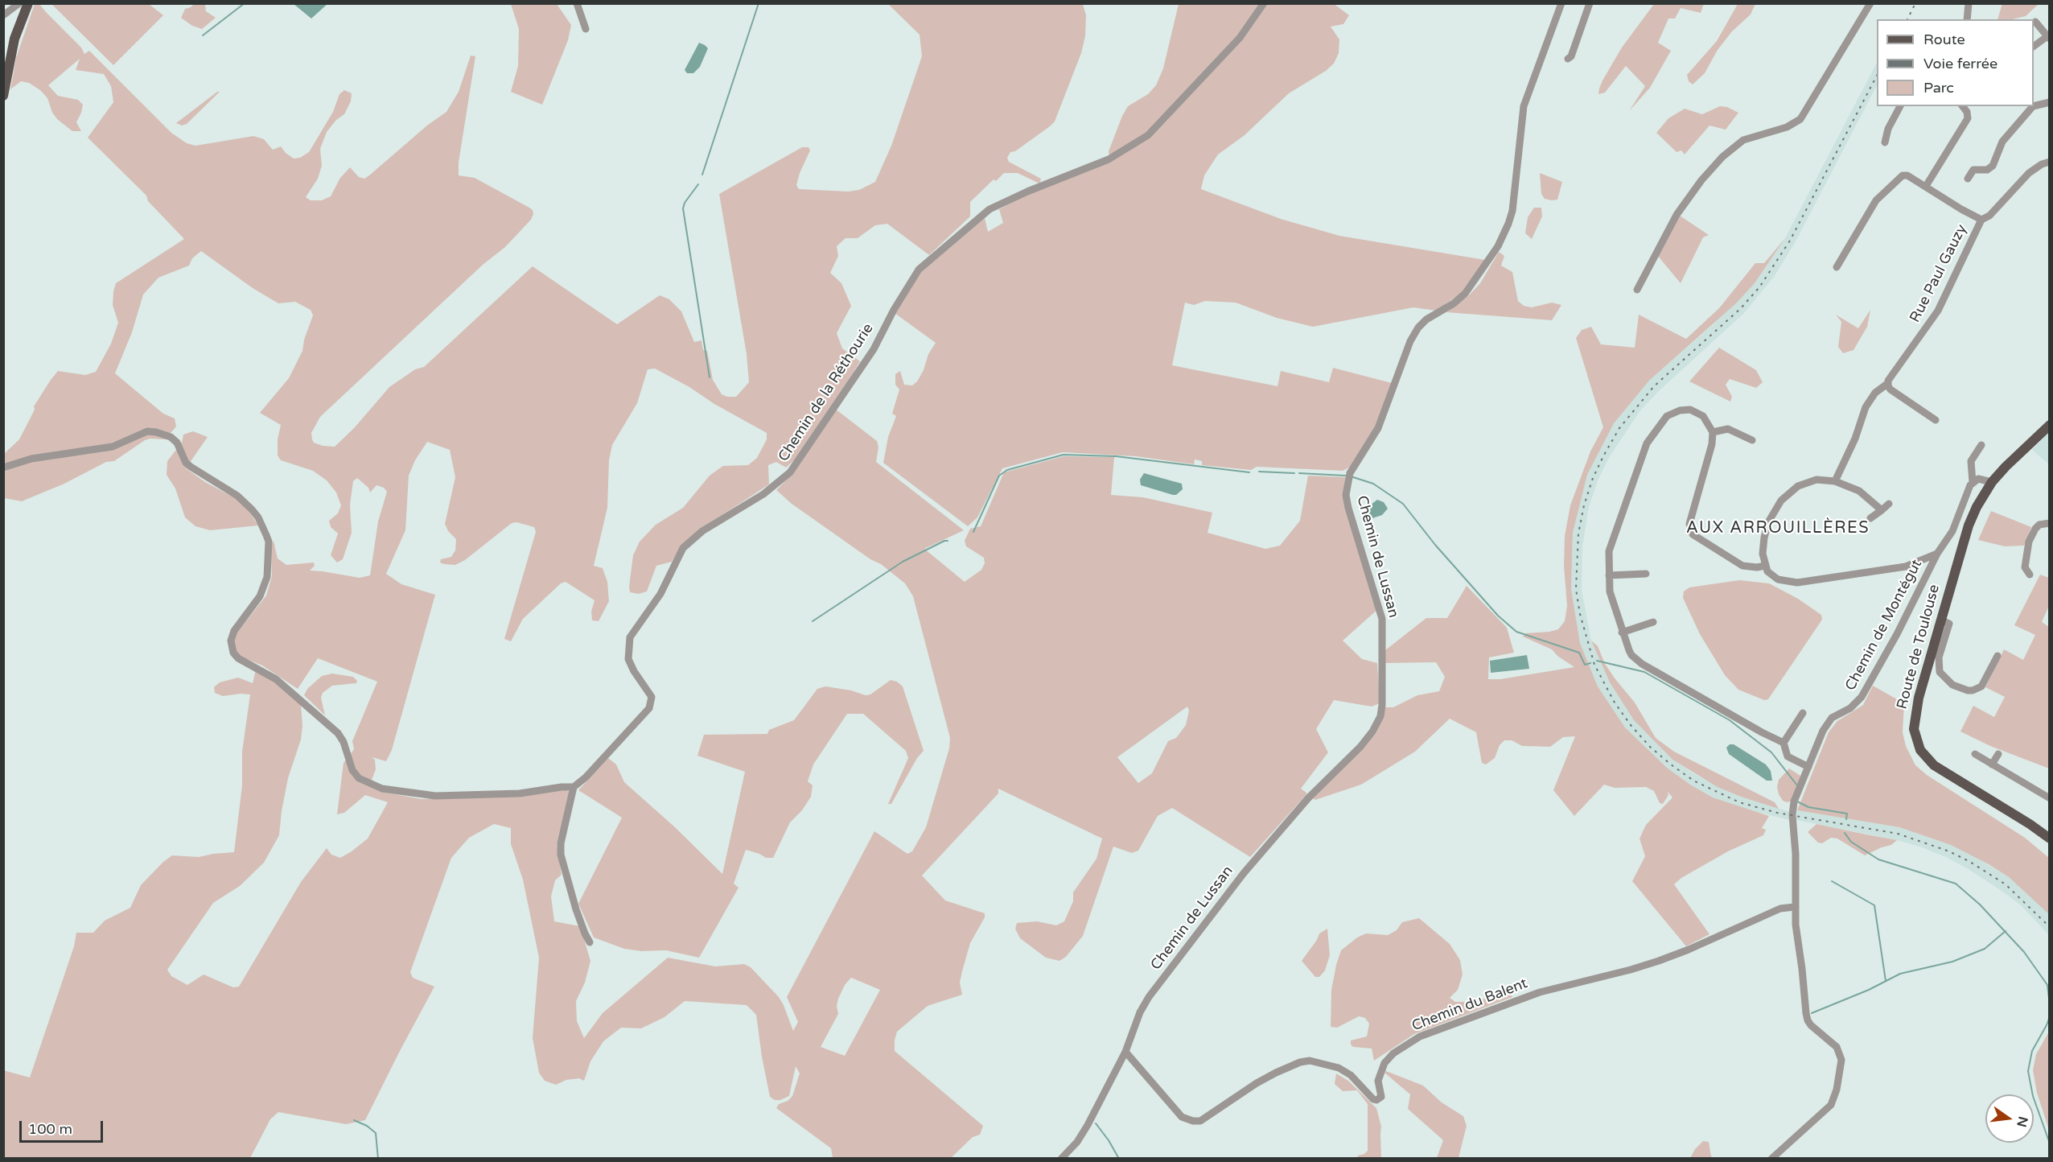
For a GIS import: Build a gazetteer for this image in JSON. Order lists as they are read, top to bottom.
{
  "streets": {
    "main road": ["Route de Toulouse"],
    "street": [
      "Rue Paul Gauzy",
      "Chemin de la Réthourie",
      "Chemin de Lussan",
      "Chemin de Montégut",
      "Chemin du Balent"
    ]
  },
  "crossings": [
    ["Chemin de Lussan", "Chemin du Balent"],
    ["Chemin de Montégut", "Chemin du Balent"]
  ],
  "districts": ["AUX ARROUILLÈRES"],
  "legend": ["Route", "Voie ferrée", "Parc"],
  "scale_bar": "100 m",
  "north": "right"
}
